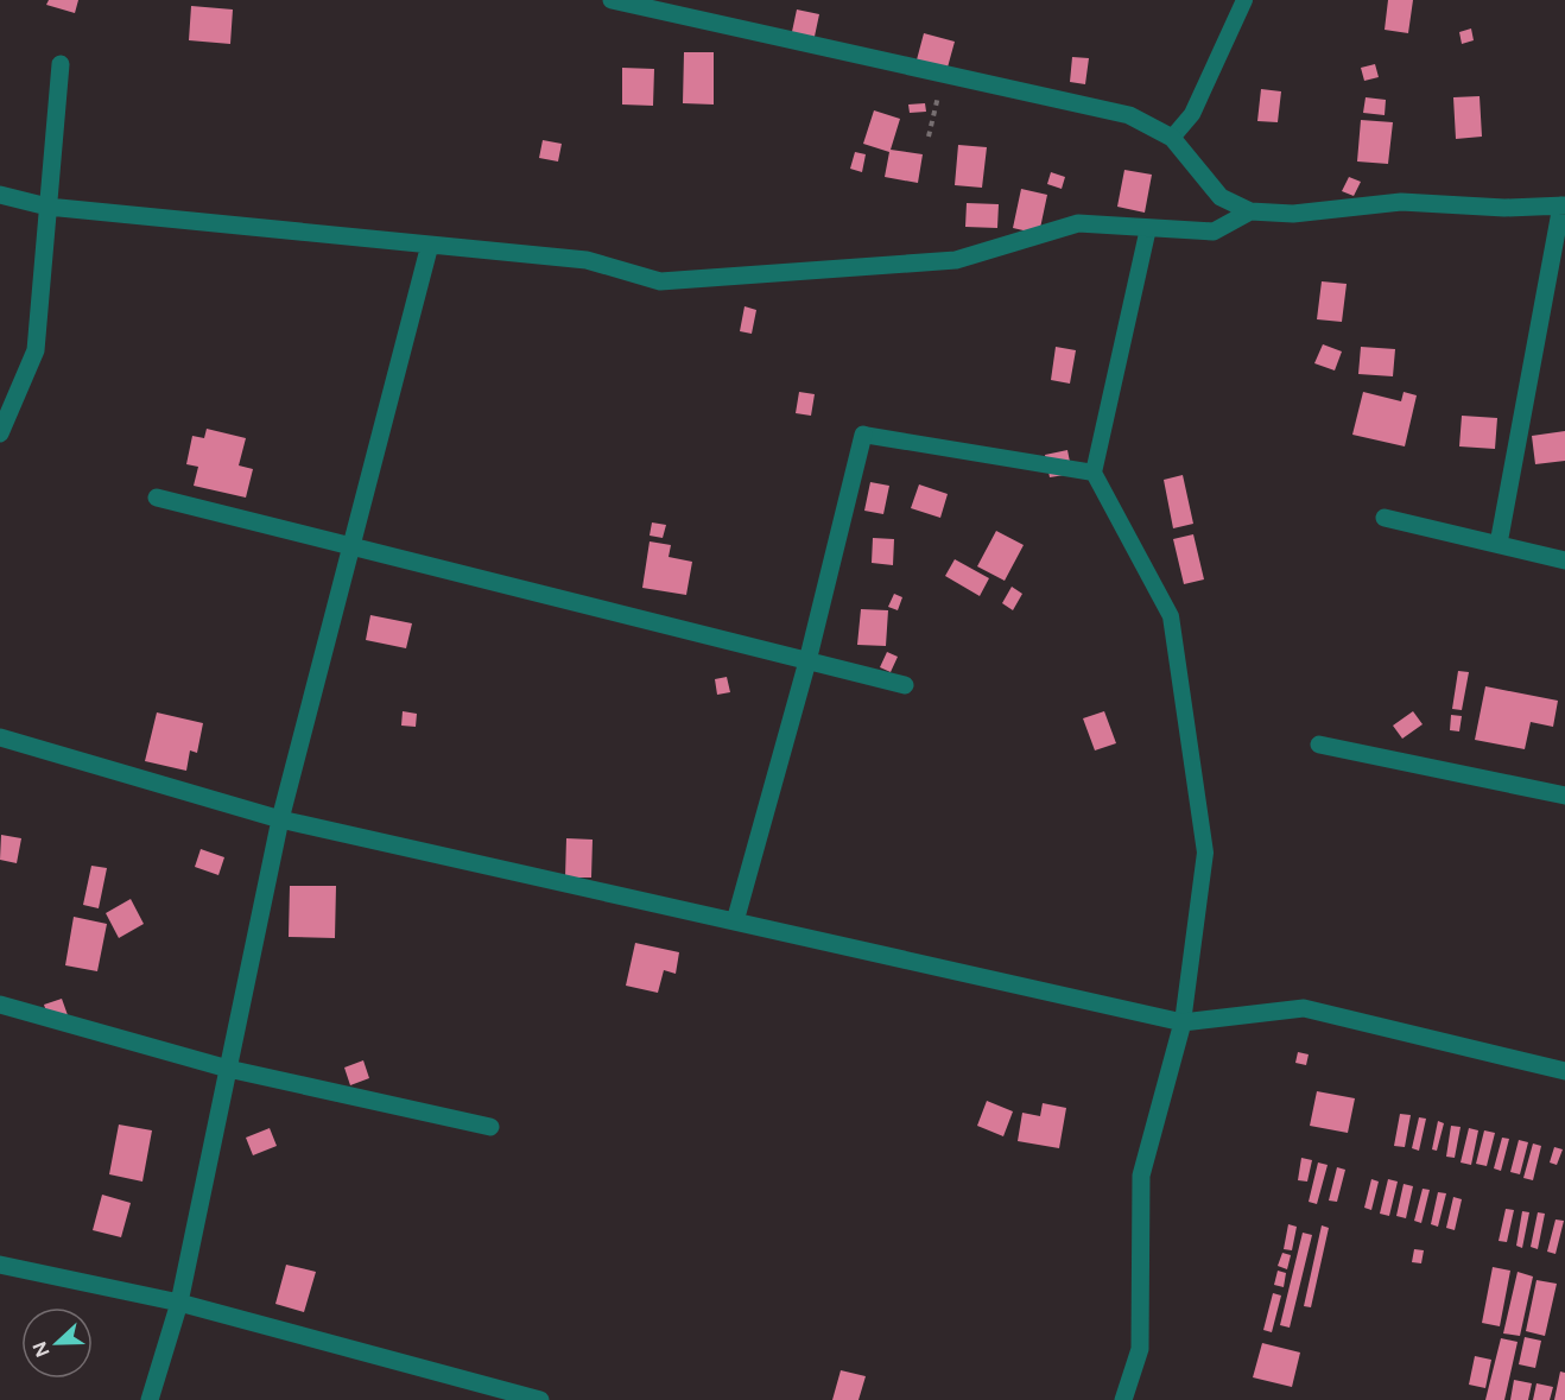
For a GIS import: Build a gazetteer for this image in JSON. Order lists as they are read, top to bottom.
{
  "north": "left"
}
